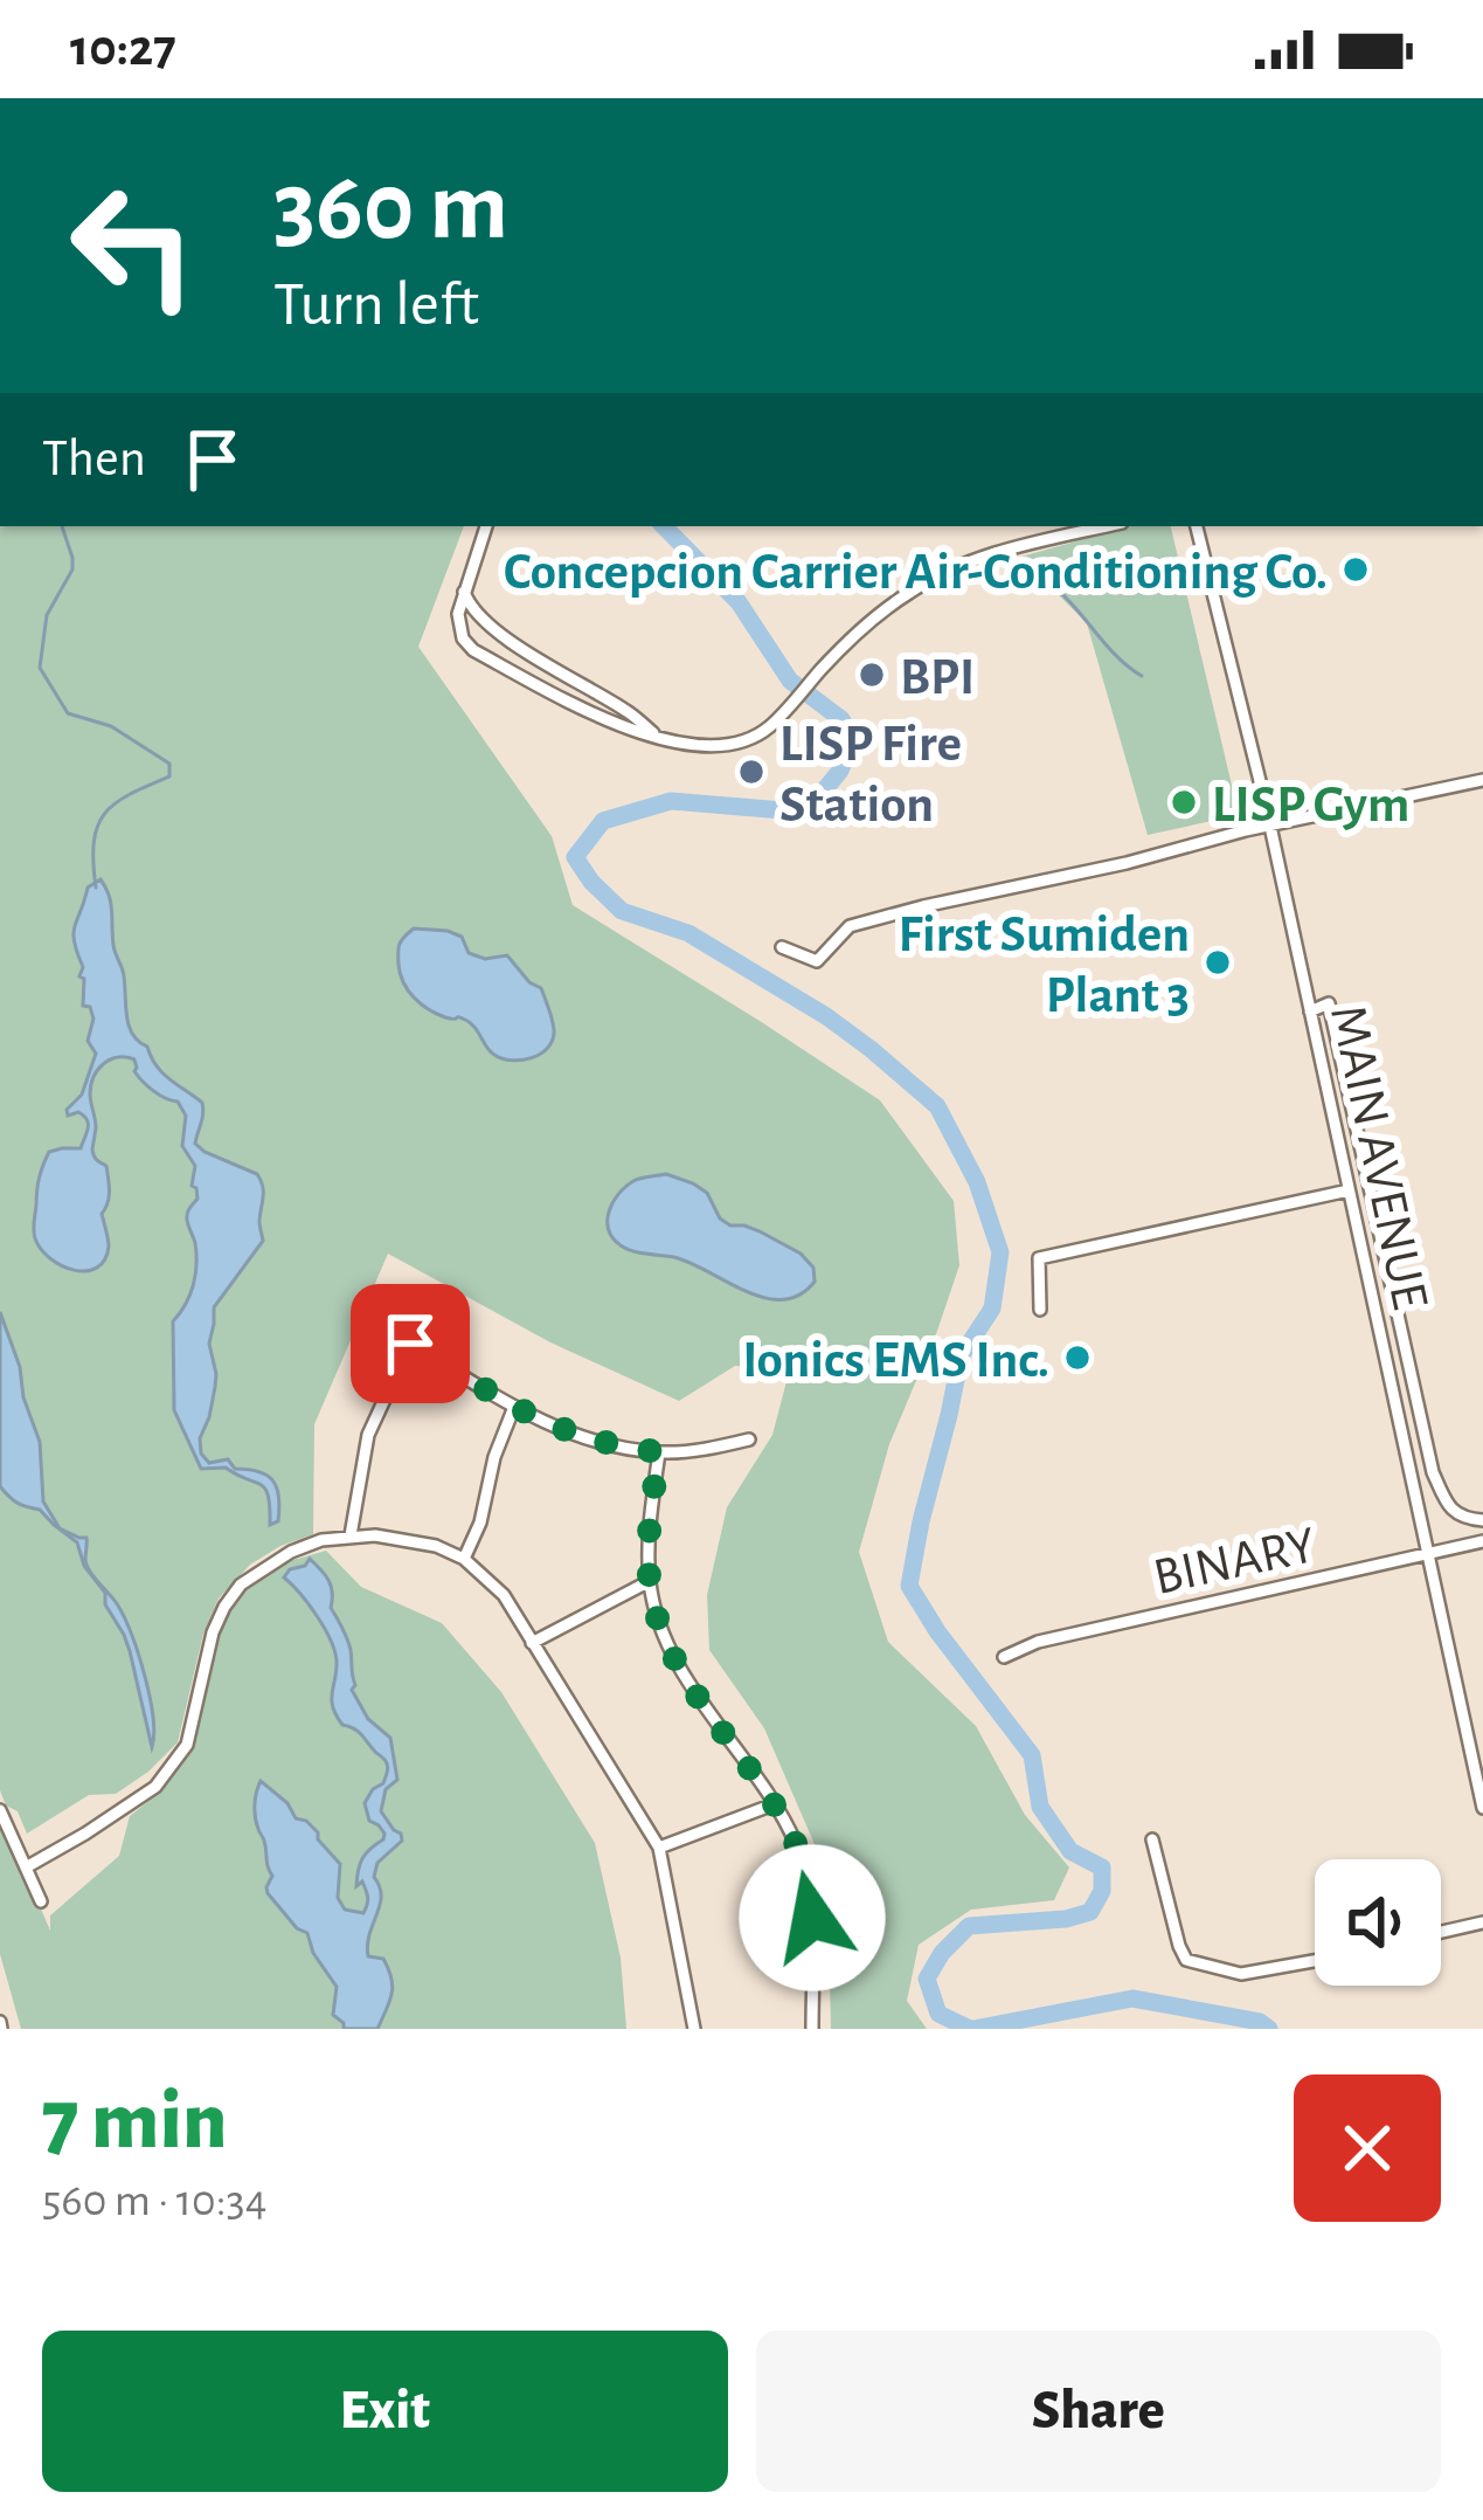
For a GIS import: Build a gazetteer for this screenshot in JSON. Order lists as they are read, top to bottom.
{
  "streets": {
    "street": ["MAIN AVENUE", "BINARY"]
  },
  "crossings": [
    ["MAIN AVENUE", "BINARY"]
  ],
  "places": [
    "Concepcion Carrier Air-Conditioning Co.",
    "BPI",
    "LISP Fire Station",
    "LISP Gym",
    "First Sumiden Plant 3",
    "Ionics EMS Inc."
  ],
  "page": {
    "status": "10:27",
    "turn": ["360 m", "Turn left"],
    "then": "Then",
    "heading": ["7 min", "560 m · 10:34"],
    "buttons": ["Exit", "Share"]
  }
}
